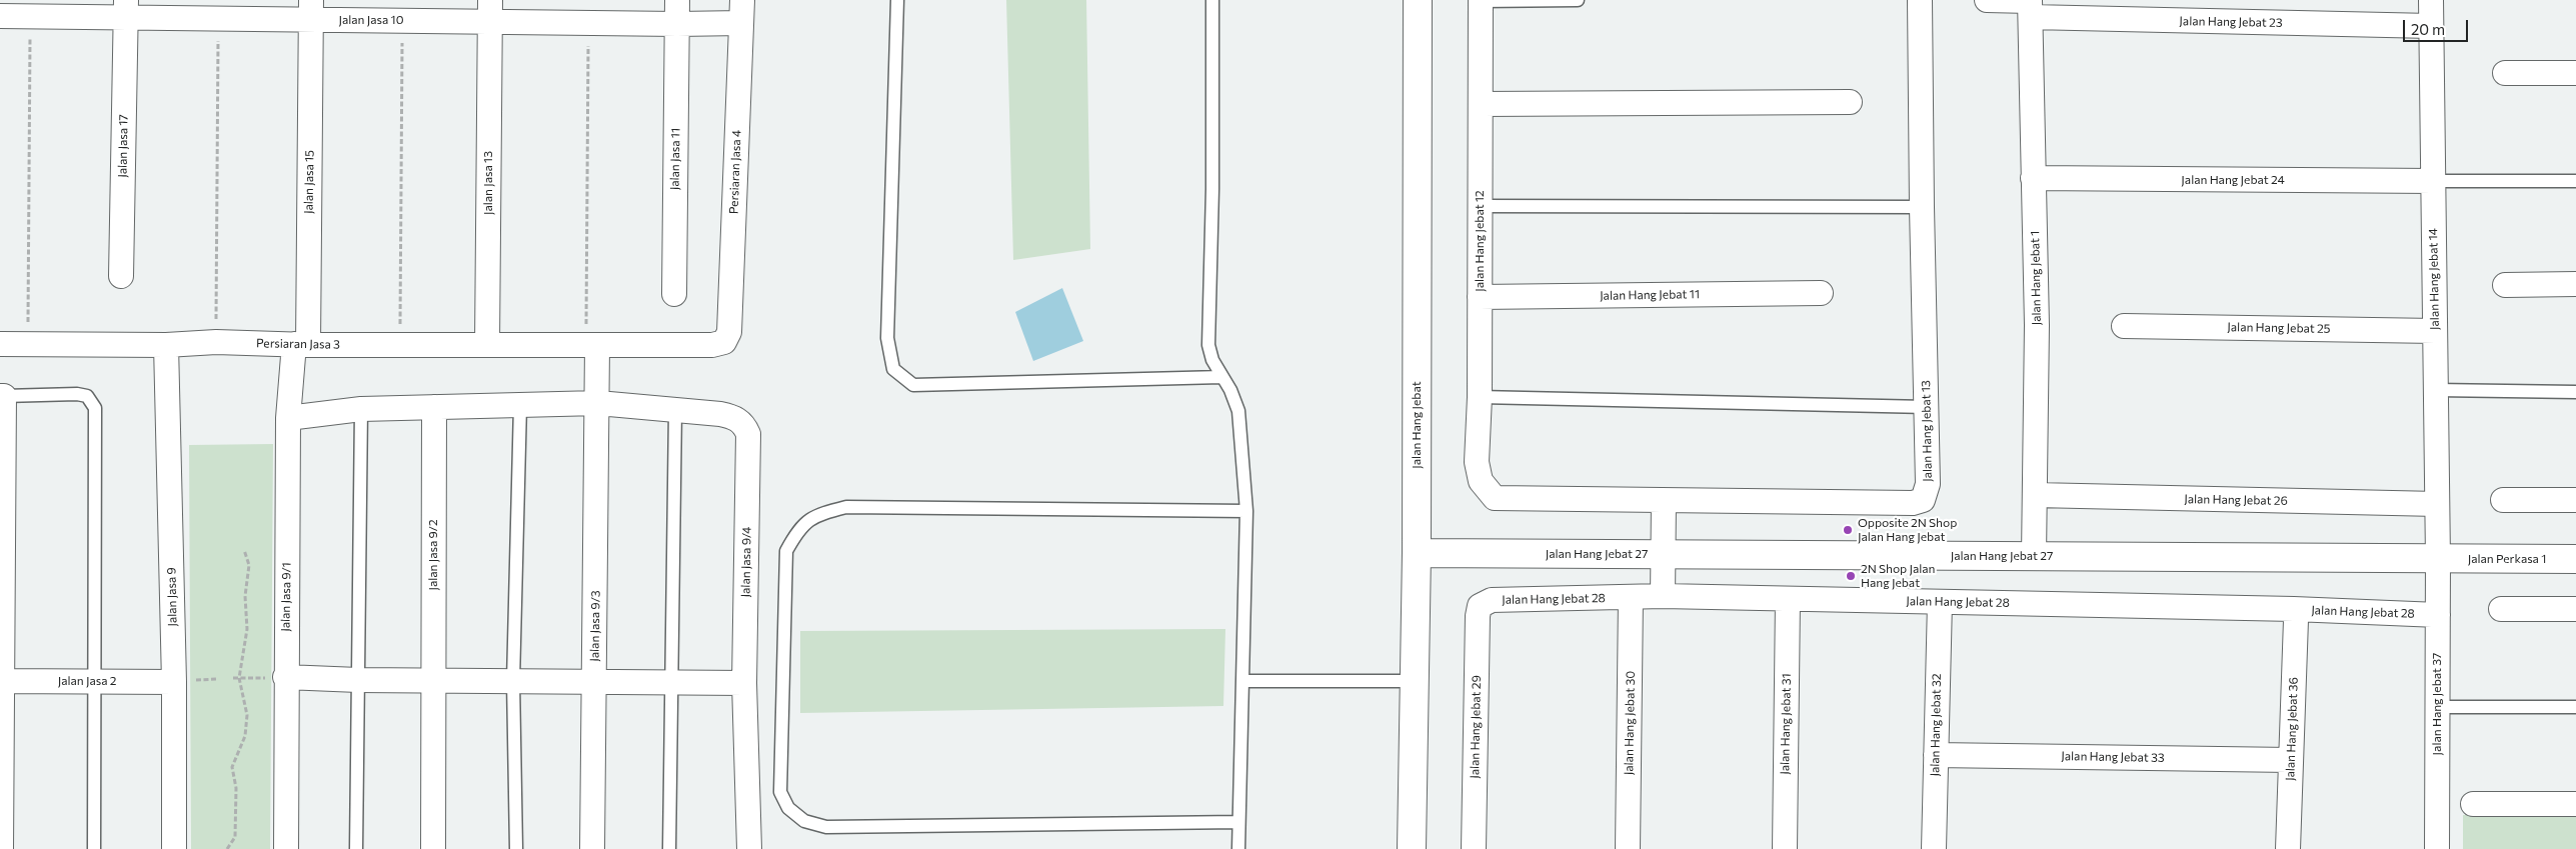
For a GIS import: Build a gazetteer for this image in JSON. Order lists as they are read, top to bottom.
{
  "streets": {
    "street": [
      "Jalan Jasa 10",
      "Jalan Hang Jebat 23",
      "Jalan Jasa 17",
      "Jalan Jasa 11",
      "Persiaran Jasa 4",
      "Jalan Hang Jebat 24",
      "Jalan Jasa 15",
      "Jalan Jasa 13",
      "Jalan Hang Jebat 12",
      "Jalan Hang Jebat 1",
      "Jalan Hang Jebat 14",
      "Jalan Hang Jebat 11",
      "Jalan Hang Jebat 25",
      "Persiaran Jasa 3",
      "Jalan Hang Jebat",
      "Jalan Hang Jebat 13",
      "Jalan Hang Jebat 26",
      "Jalan Hang Jebat 27",
      "Jalan Jasa 9/2",
      "Jalan Perkasa 1",
      "Jalan Jasa 9/4",
      "Jalan Jasa 9",
      "Jalan Jasa 9/1",
      "Jalan Hang Jebat 28",
      "Jalan Jasa 9/3",
      "Jalan Jasa 2",
      "Jalan Hang Jebat 37",
      "Jalan Hang Jebat 30",
      "Jalan Hang Jebat 31",
      "Jalan Hang Jebat 32",
      "Jalan Hang Jebat 29",
      "Jalan Hang Jebat 36",
      "Jalan Hang Jebat 33"
    ]
  },
  "crossings": [
    ["Jalan Jasa 10", "Jalan Jasa 17"],
    ["Jalan Jasa 10", "Jalan Jasa 11"],
    ["Jalan Jasa 10", "Persiaran Jasa 4"],
    ["Jalan Jasa 10", "Jalan Jasa 15"],
    ["Jalan Jasa 10", "Jalan Jasa 13"],
    ["Jalan Hang Jebat 23", "Jalan Hang Jebat 1"],
    ["Jalan Hang Jebat 23", "Jalan Hang Jebat 14"],
    ["Persiaran Jasa 4", "Persiaran Jasa 3"],
    ["Jalan Hang Jebat 24", "Jalan Hang Jebat 1"],
    ["Jalan Hang Jebat 24", "Jalan Hang Jebat 14"],
    ["Jalan Jasa 15", "Persiaran Jasa 3"],
    ["Jalan Jasa 15", "Jalan Jasa 9/1"],
    ["Jalan Jasa 13", "Persiaran Jasa 3"],
    ["Jalan Hang Jebat 12", "Jalan Hang Jebat 11"],
    ["Jalan Hang Jebat 12", "Jalan Hang Jebat 13"],
    ["Jalan Hang Jebat 1", "Jalan Hang Jebat 26"],
    ["Jalan Hang Jebat 1", "Jalan Hang Jebat 27"],
    ["Jalan Hang Jebat 14", "Jalan Hang Jebat 25"],
    ["Jalan Hang Jebat 14", "Jalan Hang Jebat 26"],
    ["Jalan Hang Jebat 14", "Jalan Hang Jebat 27"],
    ["Jalan Hang Jebat 14", "Jalan Perkasa 1"],
    ["Jalan Hang Jebat 14", "Jalan Hang Jebat 37"],
    ["Persiaran Jasa 3", "Jalan Jasa 9"],
    ["Persiaran Jasa 3", "Jalan Jasa 9/1"],
    ["Jalan Hang Jebat", "Jalan Hang Jebat 27"],
    ["Jalan Hang Jebat 27", "Jalan Perkasa 1"],
    ["Jalan Hang Jebat 27", "Jalan Hang Jebat 37"],
    ["Jalan Jasa 9/2", "Jalan Jasa 9/4"],
    ["Jalan Perkasa 1", "Jalan Hang Jebat 37"],
    ["Jalan Jasa 9/4", "Jalan Jasa 9/3"],
    ["Jalan Jasa 9", "Jalan Jasa 2"],
    ["Jalan Hang Jebat 28", "Jalan Hang Jebat 37"],
    ["Jalan Hang Jebat 28", "Jalan Hang Jebat 30"],
    ["Jalan Hang Jebat 28", "Jalan Hang Jebat 31"],
    ["Jalan Hang Jebat 28", "Jalan Hang Jebat 32"],
    ["Jalan Hang Jebat 28", "Jalan Hang Jebat 29"],
    ["Jalan Hang Jebat 28", "Jalan Hang Jebat 36"],
    ["Jalan Hang Jebat 32", "Jalan Hang Jebat 33"],
    ["Jalan Hang Jebat 36", "Jalan Hang Jebat 33"]
  ],
  "places": ["Opposite 2N Shop Jalan Hang Jebat", "2N Shop Jalan Hang Jebat"],
  "scale_bar": "20 m"
}
